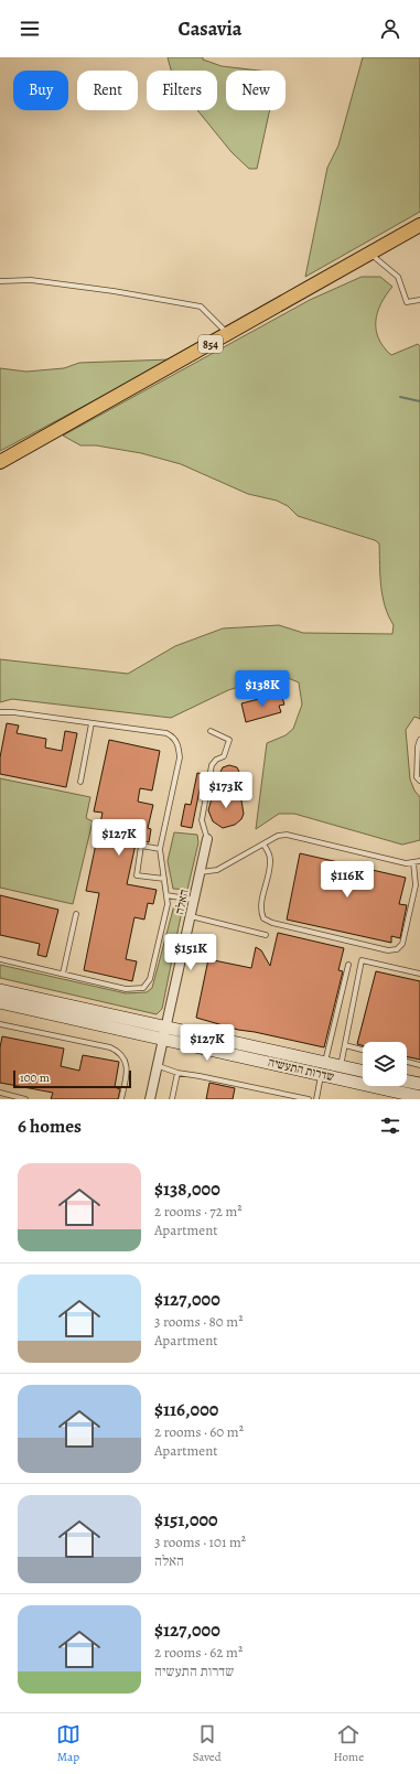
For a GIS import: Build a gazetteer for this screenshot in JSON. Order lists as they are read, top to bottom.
{
  "streets": {
    "main road": ["854"],
    "street": ["האלה", "שדרות התעשיה"]
  },
  "crossings": [
    ["האלה", "שדרות התעשיה"]
  ],
  "scale_bar": "100 m",
  "page": {
    "header": "Casavia",
    "chip": [
      "Buy",
      "Rent",
      "Filters",
      "New"
    ],
    "price": [
      "$138K",
      "$173K",
      "$127K",
      "$116K",
      "$151K",
      "$127K"
    ],
    "scale": "100 m",
    "heading": "6 homes",
    "list": [
      {
        "name": "$138,000",
        "note": "2 rooms · 72 m² · Apartment"
      },
      {
        "name": "$127,000",
        "note": "3 rooms · 80 m² · Apartment"
      },
      {
        "name": "$116,000",
        "note": "2 rooms · 60 m² · Apartment"
      },
      {
        "name": "$151,000",
        "note": "3 rooms · 101 m² · האלה"
      },
      {
        "name": "$127,000",
        "note": "2 rooms · 62 m² · שדרות התעשיה"
      }
    ],
    "tabs": ["Map", "Saved", "Home"]
  }
}
